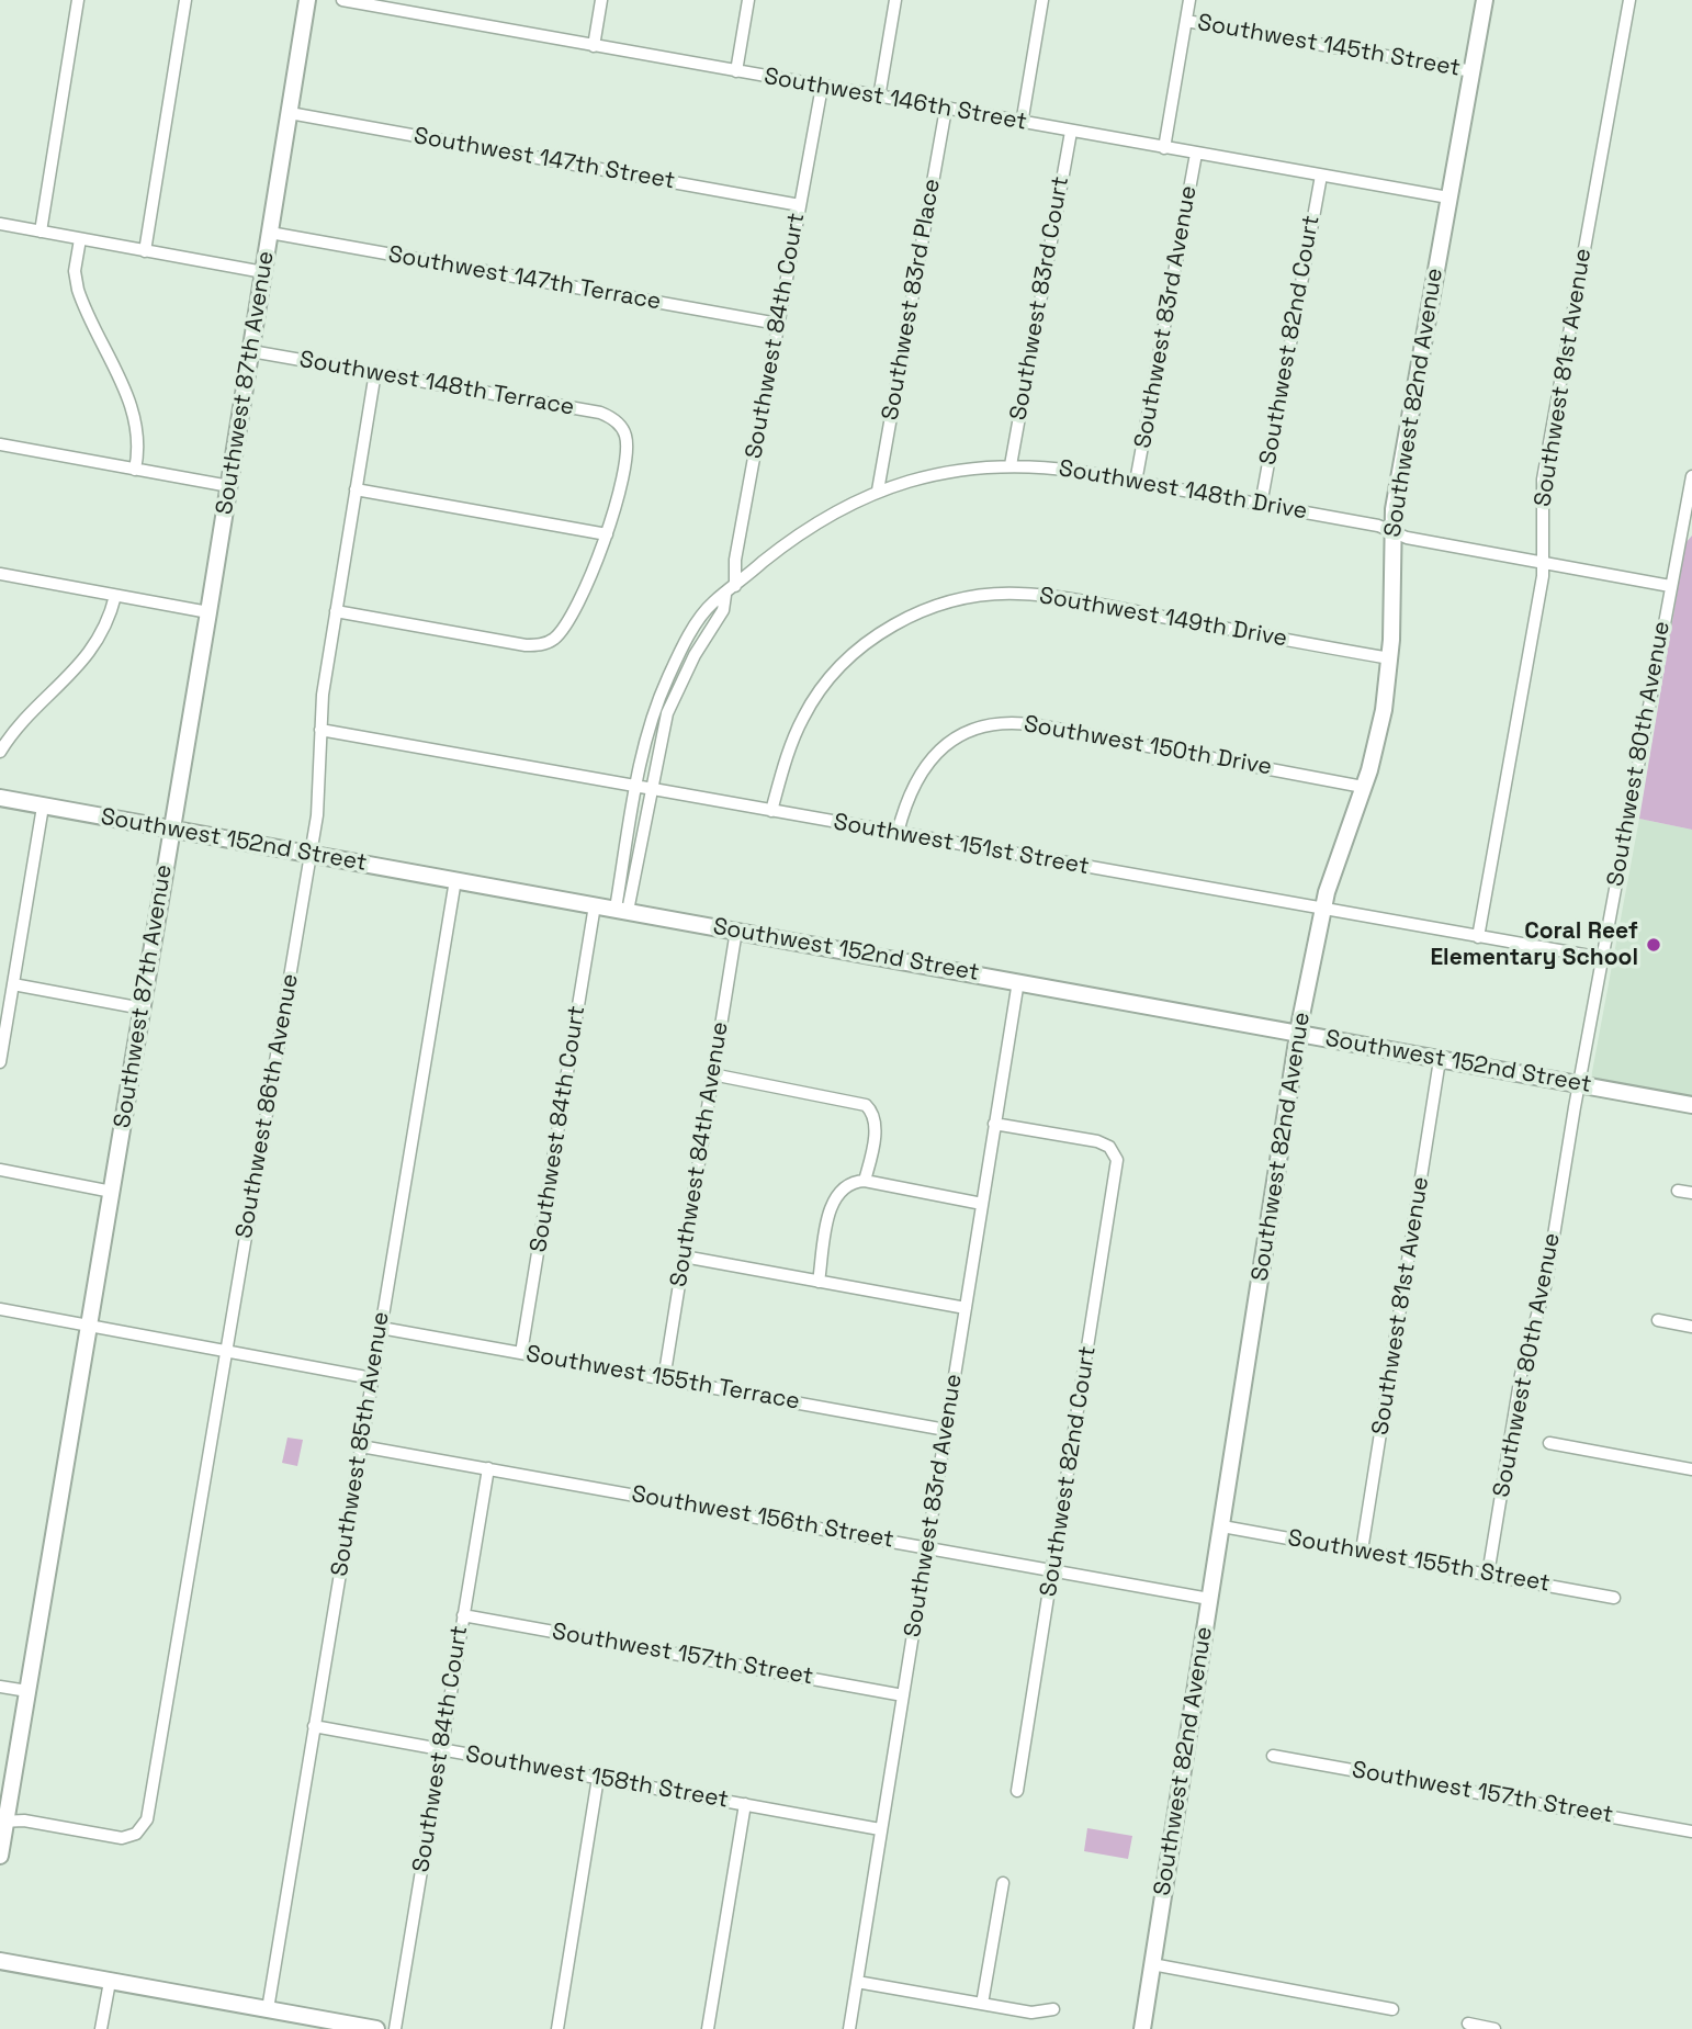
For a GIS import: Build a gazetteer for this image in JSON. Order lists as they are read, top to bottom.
{
  "streets": {
    "street": [
      "Southwest 145th Street",
      "Southwest 146th Street",
      "Southwest 147th Street",
      "Southwest 147th Terrace",
      "Southwest 83rd Court",
      "Southwest 83rd Place",
      "Southwest 83rd Avenue",
      "Southwest 84th Court",
      "Southwest 82nd Court",
      "Southwest 81st Avenue",
      "Southwest 87th Avenue",
      "Southwest 148th Terrace",
      "Southwest 82nd Avenue",
      "Southwest 148th Drive",
      "Southwest 149th Drive",
      "Southwest 150th Drive",
      "Southwest 80th Avenue",
      "Southwest 152nd Street",
      "Southwest 151st Street",
      "Southwest 86th Avenue",
      "Southwest 84th Avenue",
      "Southwest 155th Terrace",
      "Southwest 85th Avenue",
      "Southwest 156th Street",
      "Southwest 155th Street",
      "Southwest 157th Street",
      "Southwest 158th Street"
    ]
  },
  "crossings": [
    ["Southwest 145th Street", "Southwest 82nd Avenue"],
    ["Southwest 146th Street", "Southwest 83rd Court"],
    ["Southwest 146th Street", "Southwest 83rd Place"],
    ["Southwest 146th Street", "Southwest 83rd Avenue"],
    ["Southwest 146th Street", "Southwest 84th Court"],
    ["Southwest 146th Street", "Southwest 82nd Court"],
    ["Southwest 146th Street", "Southwest 82nd Avenue"],
    ["Southwest 147th Street", "Southwest 84th Court"],
    ["Southwest 147th Street", "Southwest 87th Avenue"],
    ["Southwest 147th Terrace", "Southwest 84th Court"],
    ["Southwest 147th Terrace", "Southwest 87th Avenue"],
    ["Southwest 83rd Court", "Southwest 148th Drive"],
    ["Southwest 83rd Place", "Southwest 148th Drive"],
    ["Southwest 83rd Avenue", "Southwest 82nd Court"],
    ["Southwest 83rd Avenue", "Southwest 148th Drive"],
    ["Southwest 83rd Avenue", "Southwest 152nd Street"],
    ["Southwest 83rd Avenue", "Southwest 155th Terrace"],
    ["Southwest 83rd Avenue", "Southwest 156th Street"],
    ["Southwest 83rd Avenue", "Southwest 157th Street"],
    ["Southwest 83rd Avenue", "Southwest 158th Street"],
    ["Southwest 84th Court", "Southwest 148th Drive"],
    ["Southwest 84th Court", "Southwest 152nd Street"],
    ["Southwest 84th Court", "Southwest 155th Terrace"],
    ["Southwest 84th Court", "Southwest 156th Street"],
    ["Southwest 84th Court", "Southwest 157th Street"],
    ["Southwest 84th Court", "Southwest 158th Street"],
    ["Southwest 82nd Court", "Southwest 148th Drive"],
    ["Southwest 82nd Court", "Southwest 156th Street"],
    ["Southwest 81st Avenue", "Southwest 148th Drive"],
    ["Southwest 81st Avenue", "Southwest 152nd Street"],
    ["Southwest 81st Avenue", "Southwest 151st Street"],
    ["Southwest 81st Avenue", "Southwest 155th Street"],
    ["Southwest 87th Avenue", "Southwest 148th Terrace"],
    ["Southwest 87th Avenue", "Southwest 152nd Street"],
    ["Southwest 87th Avenue", "Southwest 86th Avenue"],
    ["Southwest 148th Terrace", "Southwest 86th Avenue"],
    ["Southwest 82nd Avenue", "Southwest 148th Drive"],
    ["Southwest 82nd Avenue", "Southwest 149th Drive"],
    ["Southwest 82nd Avenue", "Southwest 150th Drive"],
    ["Southwest 82nd Avenue", "Southwest 152nd Street"],
    ["Southwest 82nd Avenue", "Southwest 151st Street"],
    ["Southwest 82nd Avenue", "Southwest 156th Street"],
    ["Southwest 82nd Avenue", "Southwest 155th Street"],
    ["Southwest 148th Drive", "Southwest 80th Avenue"],
    ["Southwest 149th Drive", "Southwest 151st Street"],
    ["Southwest 150th Drive", "Southwest 151st Street"],
    ["Southwest 80th Avenue", "Southwest 152nd Street"],
    ["Southwest 80th Avenue", "Southwest 151st Street"],
    ["Southwest 80th Avenue", "Southwest 155th Street"],
    ["Southwest 152nd Street", "Southwest 86th Avenue"],
    ["Southwest 152nd Street", "Southwest 84th Avenue"],
    ["Southwest 152nd Street", "Southwest 85th Avenue"],
    ["Southwest 151st Street", "Southwest 86th Avenue"],
    ["Southwest 84th Avenue", "Southwest 155th Terrace"],
    ["Southwest 155th Terrace", "Southwest 85th Avenue"],
    ["Southwest 85th Avenue", "Southwest 156th Street"],
    ["Southwest 85th Avenue", "Southwest 158th Street"]
  ],
  "places": ["Coral Reef Elementary School"]
}
